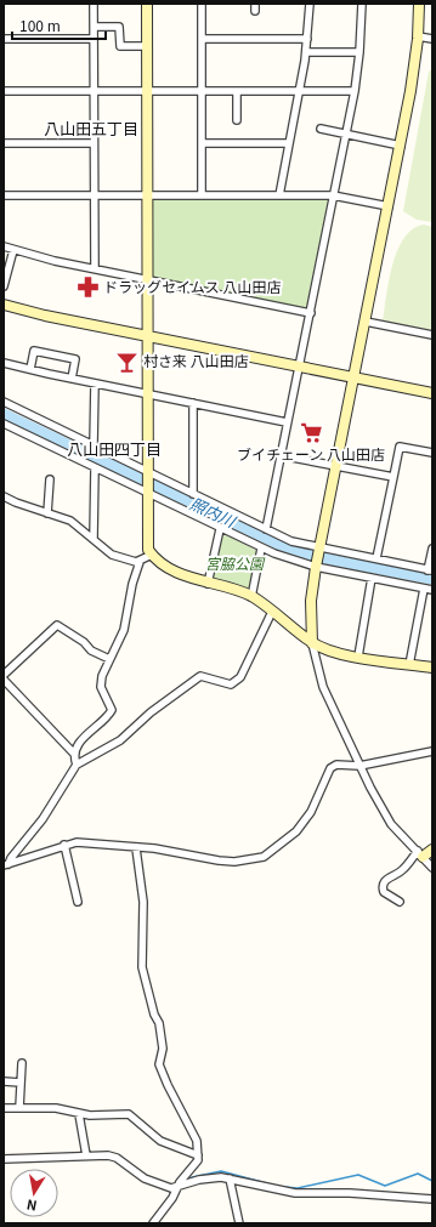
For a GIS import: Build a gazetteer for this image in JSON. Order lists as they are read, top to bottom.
{
  "districts": ["八山田五丁目", "八山田四丁目"],
  "water": ["照内川"],
  "parks": ["宮脇公園"],
  "places": {
    "pharmacy": ["ドラッグセイムス 八山田店"],
    "bar": ["村さ来 八山田店"],
    "supermarket": ["ブイチェーン 八山田店"]
  },
  "scale_bar": "100 m",
  "north": "bottom"
}
